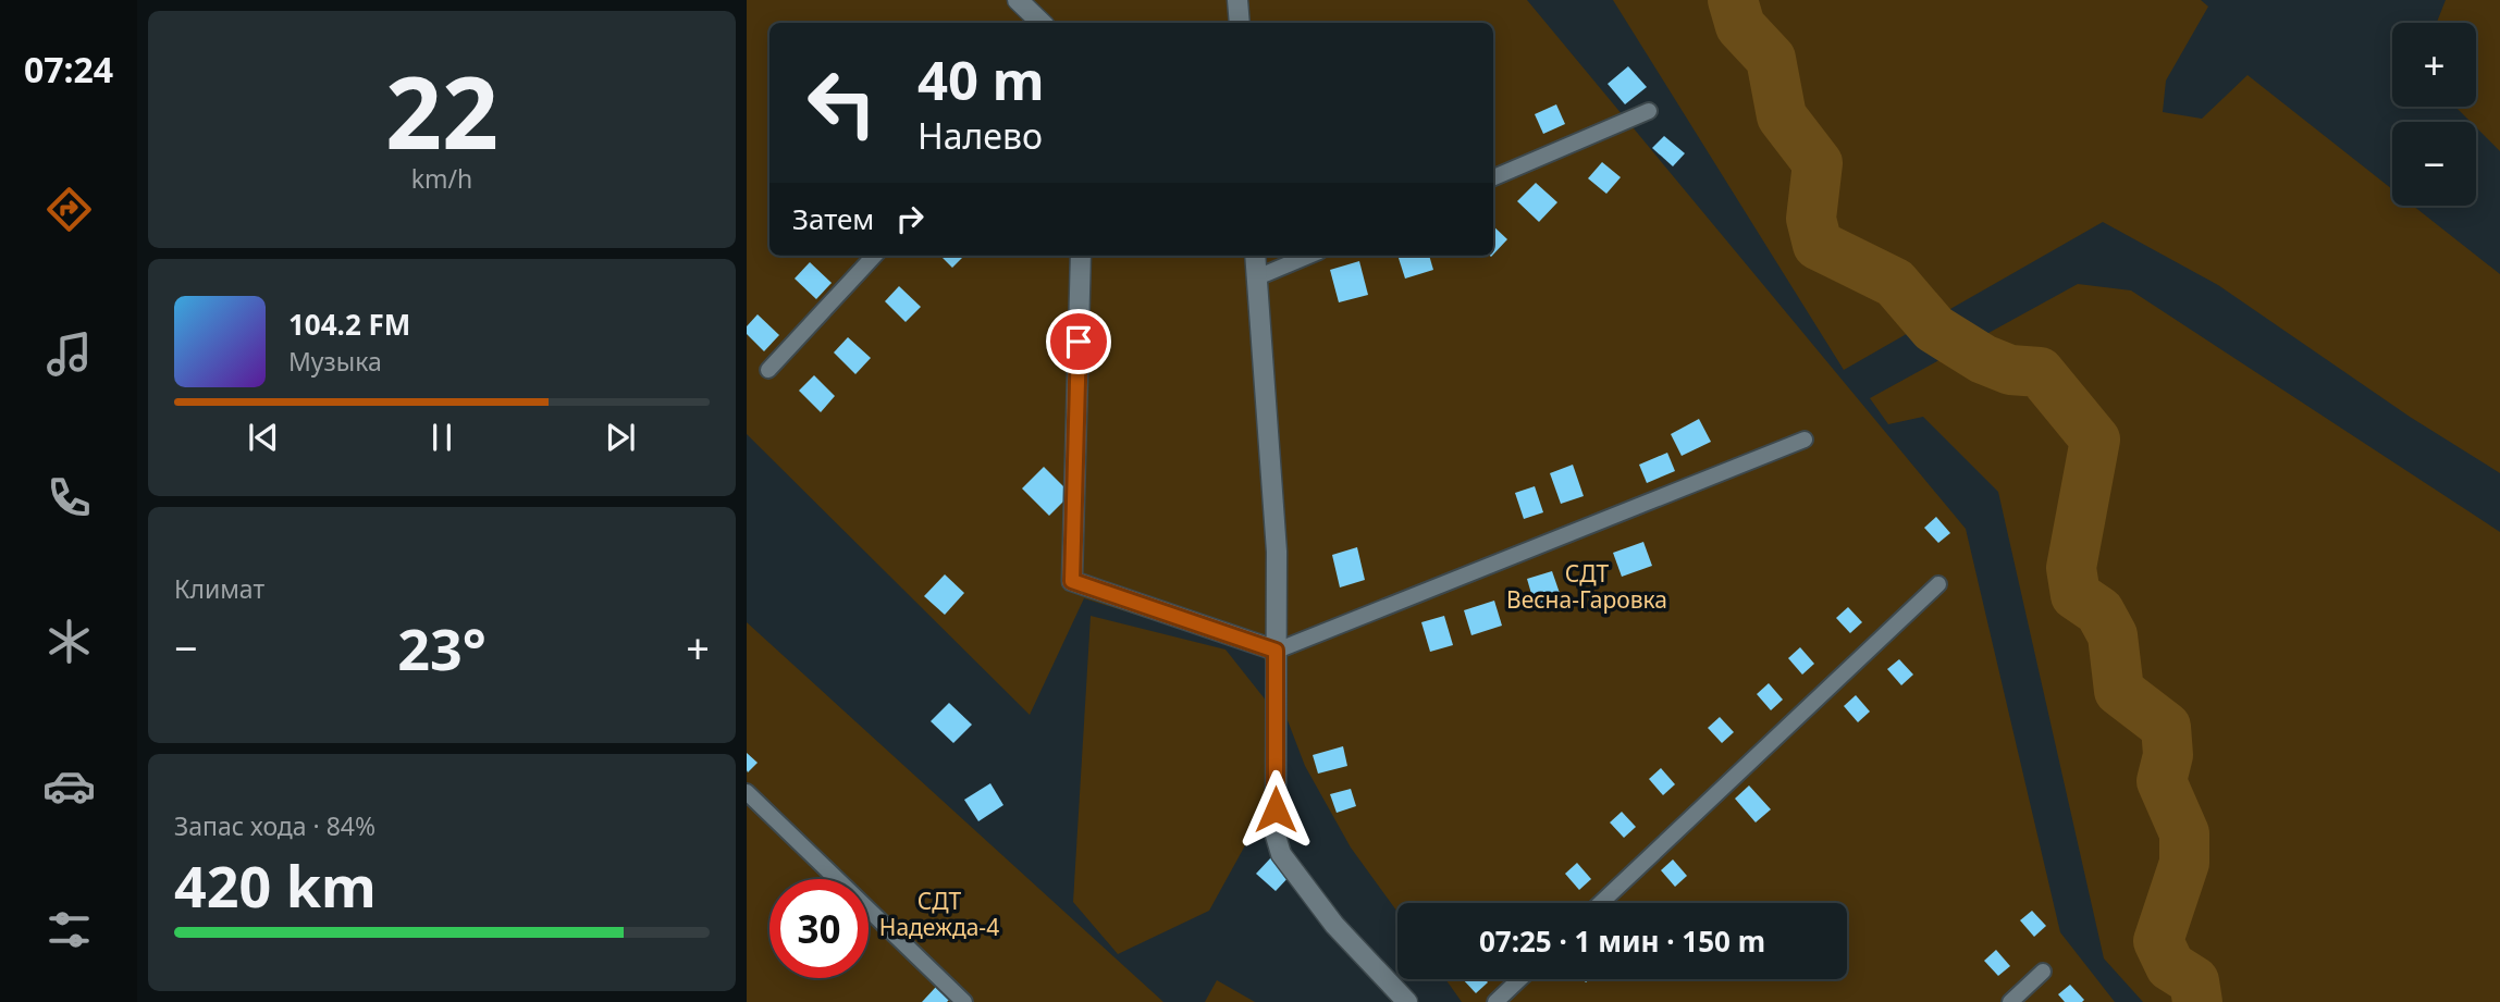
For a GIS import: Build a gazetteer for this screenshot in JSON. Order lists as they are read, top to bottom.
{
  "parks": ["СДТ Весна-Гаровка", "СДТ Надежда-4"],
  "page": {
    "tabs": "07:24",
    "tile": [
      ["22", "km/h"],
      "Климат",
      ["Запас хода · 84%", "420 km"]
    ],
    "map_buttons": ["+", "−"],
    "turn": ["40 m", "Налево"],
    "then": "Затем",
    "song": ["104.2 FM", "Музыка"],
    "heat": ["−", "23°", "+"],
    "limit": "30",
    "trip": "07:25 · 1 мин · 150 m"
  }
}
